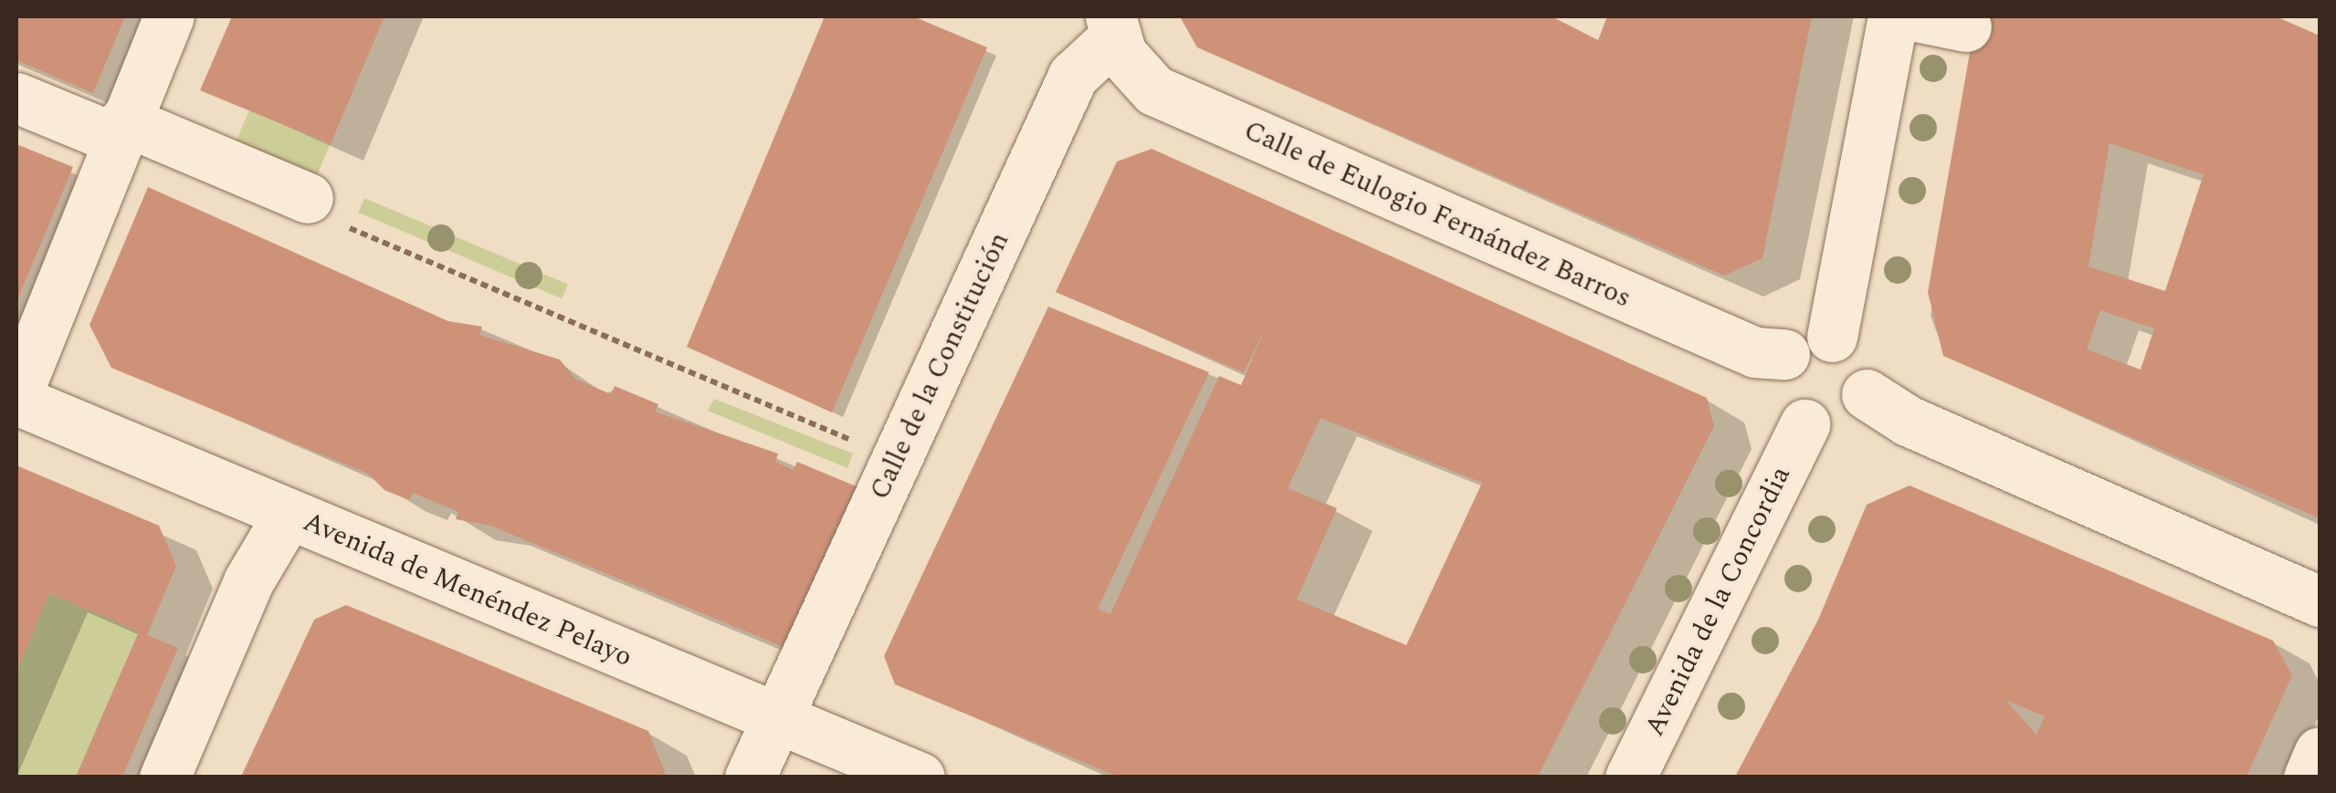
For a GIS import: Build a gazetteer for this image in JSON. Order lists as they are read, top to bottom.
{
  "streets": {
    "street": [
      "Calle de Eulogio Fernández Barros",
      "Calle de la Constitución",
      "Avenida de Menéndez Pelayo",
      "Avenida de la Concordia"
    ]
  },
  "crossings": [
    ["Calle de Eulogio Fernández Barros", "Calle de la Constitución"],
    ["Calle de Eulogio Fernández Barros", "Avenida de la Concordia"],
    ["Calle de la Constitución", "Avenida de Menéndez Pelayo"]
  ]
}
